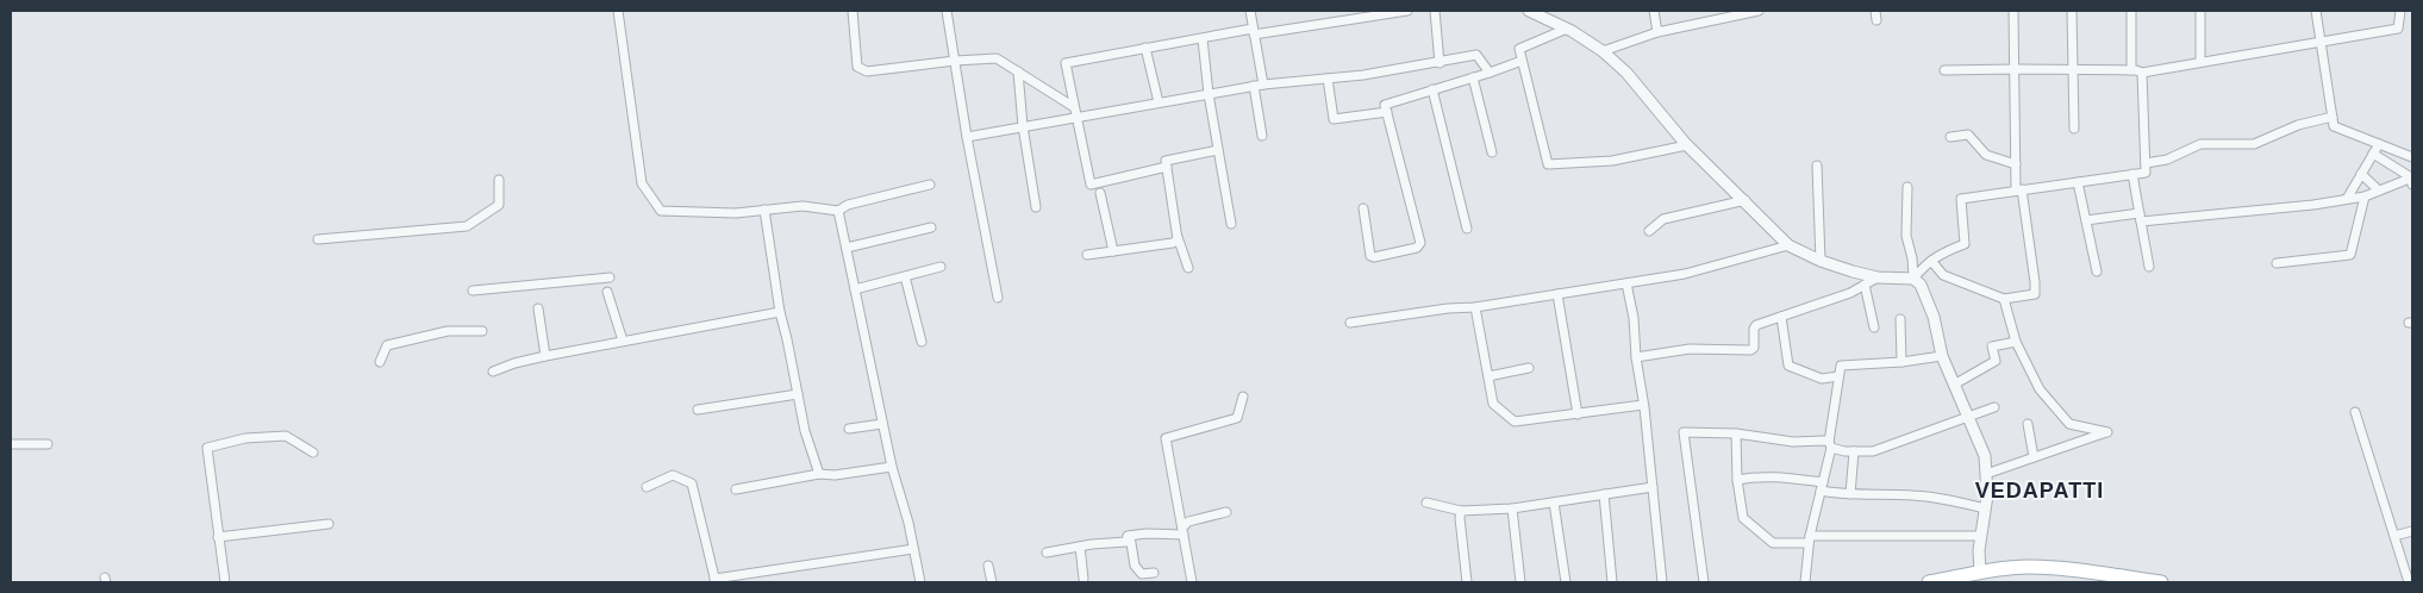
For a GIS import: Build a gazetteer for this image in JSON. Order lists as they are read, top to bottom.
{
  "districts": ["VEDAPATTI"]
}
